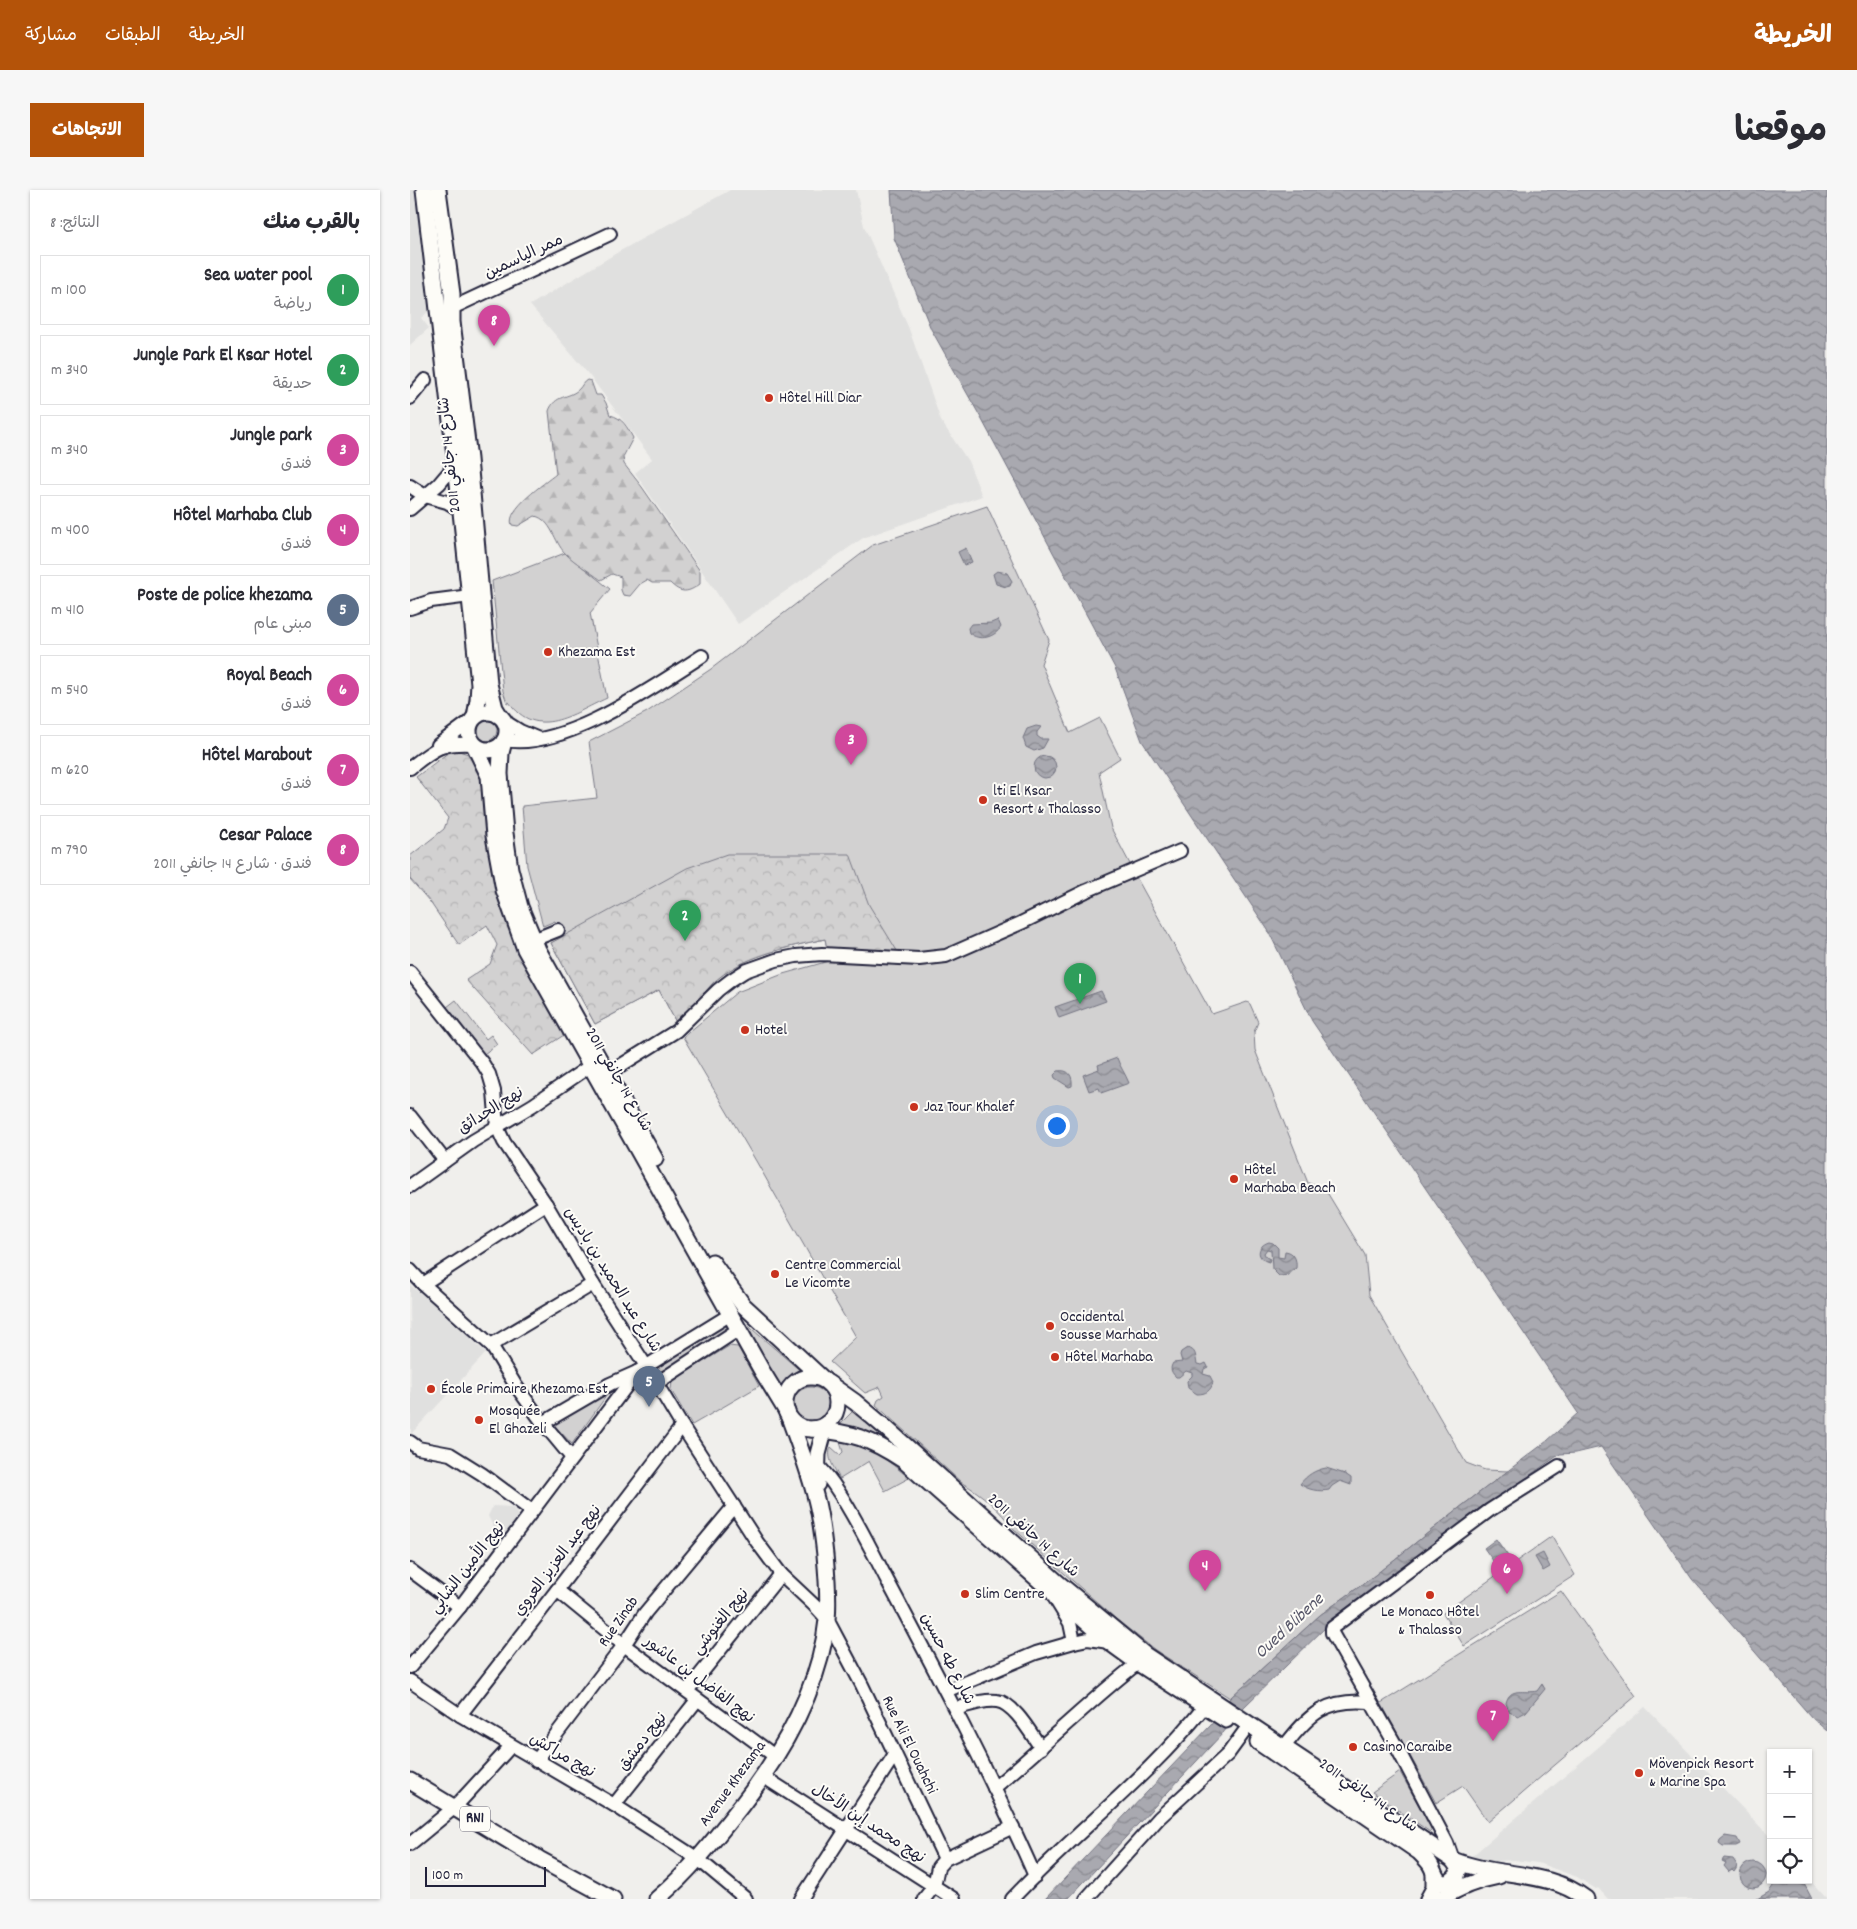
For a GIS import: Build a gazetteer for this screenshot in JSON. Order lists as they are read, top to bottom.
{
  "streets": {
    "main road": ["شارع 14 جانفي 2011", "Avenue Khezama", "RN1"],
    "street": [
      "ممر الياسمين",
      "نهج الحدائق",
      "شارع عبد الحميد بن باديس",
      "نهج عبد العزيز العروي",
      "نهج الأمين الشابي",
      "Rue Zinab",
      "نهج الغنوشي",
      "شارع طه حسين",
      "نهج الفاضل بن عاشور",
      "نهج دمشق",
      "Rue Ali El Ouahchi",
      "نهج مراكش",
      "نهج محمد إبن الأخال"
    ]
  },
  "crossings": [
    ["ممر الياسمين", "شارع 14 جانفي 2011"],
    ["شارع 14 جانفي 2011", "نهج الحدائق"],
    ["شارع 14 جانفي 2011", "Avenue Khezama"],
    ["نهج الحدائق", "شارع عبد الحميد بن باديس"],
    ["شارع عبد الحميد بن باديس", "نهج عبد العزيز العروي"],
    ["شارع عبد الحميد بن باديس", "نهج الأمين الشابي"],
    ["شارع عبد الحميد بن باديس", "Rue Zinab"],
    ["شارع عبد الحميد بن باديس", "نهج الغنوشي"],
    ["شارع عبد الحميد بن باديس", "Rue Ali El Ouahchi"],
    ["شارع عبد الحميد بن باديس", "Avenue Khezama"],
    ["نهج عبد العزيز العروي", "نهج الفاضل بن عاشور"],
    ["نهج عبد العزيز العروي", "نهج مراكش"],
    ["Rue Zinab", "نهج الفاضل بن عاشور"],
    ["Rue Zinab", "نهج مراكش"],
    ["نهج الغنوشي", "نهج الفاضل بن عاشور"],
    ["شارع طه حسين", "Avenue Khezama"],
    ["نهج الفاضل بن عاشور", "نهج دمشق"],
    ["نهج الفاضل بن عاشور", "Avenue Khezama"],
    ["نهج دمشق", "نهج مراكش"],
    ["Rue Ali El Ouahchi", "Avenue Khezama"],
    ["نهج مراكش", "Avenue Khezama"],
    ["Avenue Khezama", "نهج محمد إبن الأخال"]
  ],
  "water": ["Oued Blibene"],
  "places": [
    "Hôtel Hill Diar",
    "Khezama Est",
    "lti El Ksar Resort & Thalasso",
    "Hotel",
    "Jaz Tour Khalef",
    "Hôtel Marhaba Beach",
    "Centre Commercial Le Vicomte",
    "Occidental Sousse Marhaba",
    "Hôtel Marhaba",
    "École Primaire Khezama Est",
    "Mosquée El Ghazeli",
    "Slim Centre",
    "Le Monaco Hôtel & Thalasso",
    "Casino Caraibe",
    "Mövenpick Resort & Marine Spa"
  ],
  "scale_bar": "100 m",
  "page": {
    "header": "الخريطة",
    "nav": ["الخريطة", "الطبقات", "مشاركة"],
    "title": "موقعنا",
    "buttons": "الاتجاهات",
    "heading": ["بالقرب منك", "النتائج: 8"],
    "list": [
      {
        "mark": "1",
        "name": "Sea water pool",
        "note": "رياضة",
        "value": "100 m"
      },
      {
        "mark": "2",
        "name": "Jungle Park El Ksar Hotel",
        "note": "حديقة",
        "value": "340 m"
      },
      {
        "mark": "3",
        "name": "Jungle park",
        "note": "فندق",
        "value": "340 m"
      },
      {
        "mark": "4",
        "name": "Hôtel Marhaba Club",
        "note": "فندق",
        "value": "400 m"
      },
      {
        "mark": "5",
        "name": "Poste de police khezama",
        "note": "مبنى عام",
        "value": "410 m"
      },
      {
        "mark": "6",
        "name": "Royal Beach",
        "note": "فندق",
        "value": "540 m"
      },
      {
        "mark": "7",
        "name": "Hôtel Marabout",
        "note": "فندق",
        "value": "620 m"
      },
      {
        "mark": "8",
        "name": "Cesar Palace",
        "note": "فندق · شارع 14 جانفي 2011",
        "value": "790 m"
      }
    ],
    "pins": [
      "8",
      "3",
      "2",
      "1",
      "5",
      "4",
      "6",
      "7"
    ],
    "map_buttons": ["+", "−"],
    "scale": "100 m"
  }
}
